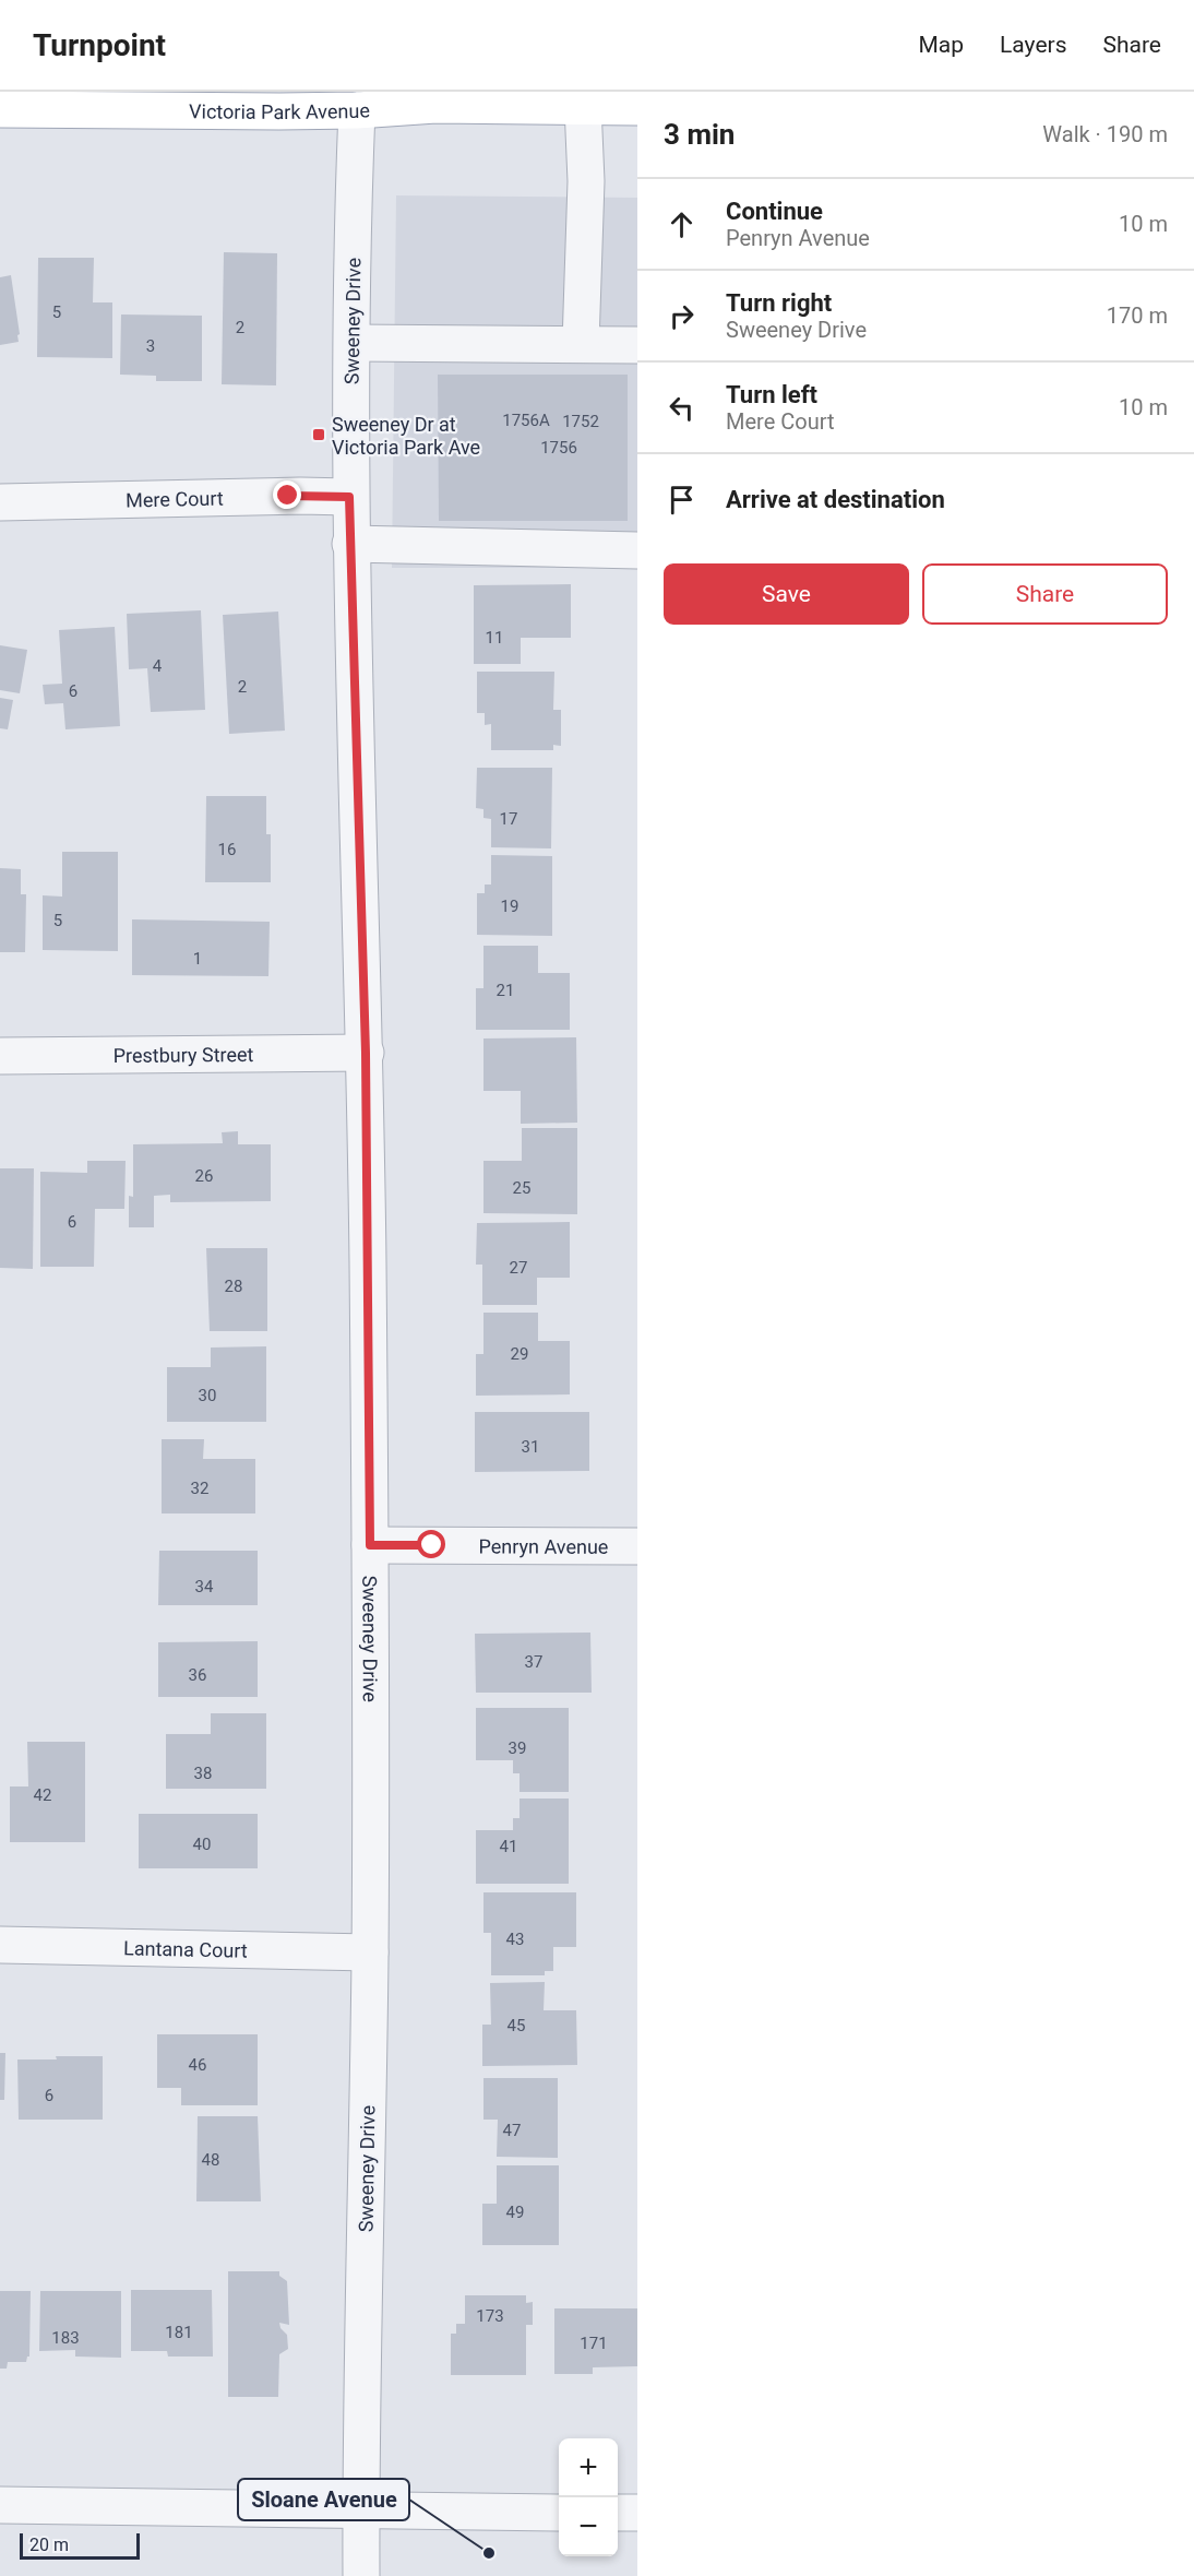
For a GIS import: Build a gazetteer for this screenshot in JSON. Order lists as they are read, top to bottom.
{
  "streets": {
    "main road": ["Victoria Park Avenue"],
    "street": [
      "Sweeney Drive",
      "Mere Court",
      "Prestbury Street",
      "Penryn Avenue",
      "Lantana Court"
    ]
  },
  "crossings": [
    ["Victoria Park Avenue", "Sweeney Drive"],
    ["Sweeney Drive", "Mere Court"],
    ["Sweeney Drive", "Prestbury Street"],
    ["Sweeney Drive", "Penryn Avenue"],
    ["Sweeney Drive", "Lantana Court"]
  ],
  "places": {
    "transit": ["Sweeney Dr at Victoria Park Ave"],
    "other": ["Sloane Avenue"]
  },
  "house_numbers": [
    "5",
    "2",
    "3",
    "1756A",
    "1752",
    "1756",
    "11",
    "4",
    "2",
    "6",
    "17",
    "16",
    "19",
    "5",
    "1",
    "21",
    "26",
    "25",
    "6",
    "27",
    "28",
    "29",
    "30",
    "31",
    "32",
    "34",
    "37",
    "36",
    "39",
    "38",
    "42",
    "40",
    "41",
    "43",
    "45",
    "46",
    "6",
    "47",
    "48",
    "49",
    "173",
    "181",
    "183",
    "171"
  ],
  "scale_bar": "20 m",
  "page": {
    "header": "Turnpoint",
    "nav": ["Map", "Layers", "Share"],
    "heading": ["3 min", "Walk · 190 m"],
    "list": [
      ["Continue", "Penryn Avenue", "10 m"],
      ["Turn right", "Sweeney Drive", "170 m"],
      ["Turn left", "Mere Court", "10 m"],
      "Arrive at destination"
    ],
    "buttons": ["Save", "Share"],
    "map_buttons": ["+", "−"],
    "scale": "20 m"
  }
}
